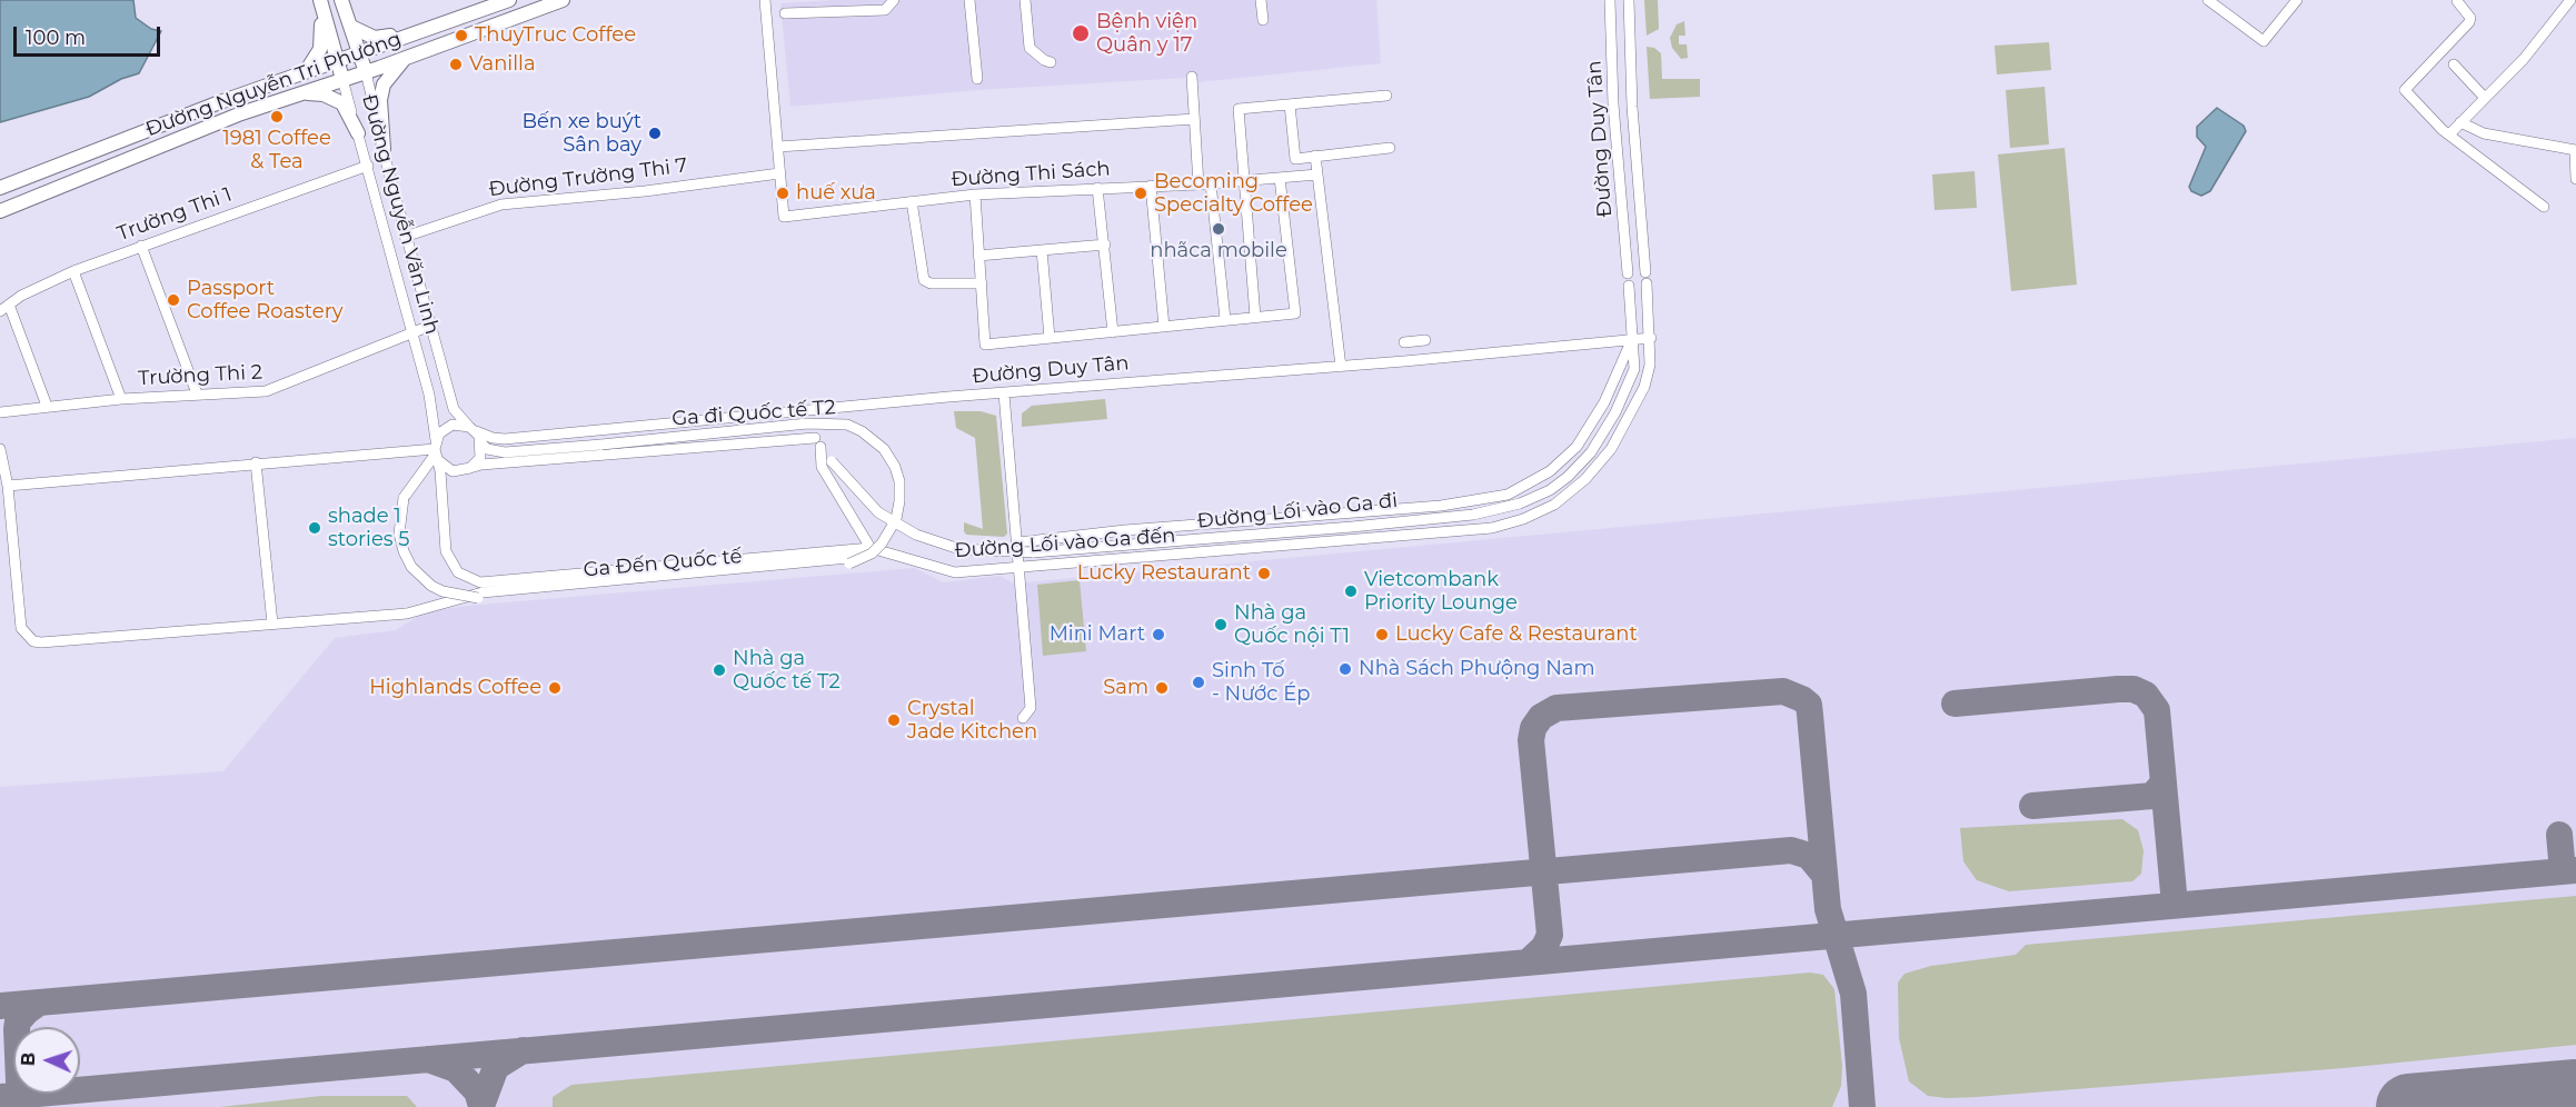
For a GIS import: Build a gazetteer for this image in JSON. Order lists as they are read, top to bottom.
{
  "streets": {
    "main road": ["Đường Nguyễn Tri Phương", "Đường Nguyễn Văn Linh"],
    "street": [
      "Đường Duy Tân",
      "Đường Thi Sách",
      "Đường Trường Thi 7",
      "Trường Thi 1",
      "Trường Thi 2",
      "Ga đi Quốc tế T2",
      "Đường Lối vào Ga đi",
      "Đường Lối vào Ga đến",
      "Ga Đến Quốc tế"
    ]
  },
  "crossings": [
    ["Đường Nguyễn Tri Phương", "Đường Nguyễn Văn Linh"],
    ["Đường Duy Tân", "Đường Nguyễn Văn Linh"],
    ["Đường Duy Tân", "Ga đi Quốc tế T2"],
    ["Đường Duy Tân", "Đường Lối vào Ga đi"],
    ["Đường Duy Tân", "Đường Lối vào Ga đến"],
    ["Đường Duy Tân", "Ga Đến Quốc tế"],
    ["Đường Thi Sách", "Đường Trường Thi 7"],
    ["Đường Trường Thi 7", "Đường Nguyễn Văn Linh"],
    ["Trường Thi 1", "Đường Nguyễn Văn Linh"],
    ["Đường Nguyễn Văn Linh", "Trường Thi 2"],
    ["Đường Nguyễn Văn Linh", "Ga đi Quốc tế T2"],
    ["Đường Nguyễn Văn Linh", "Đường Lối vào Ga đến"],
    ["Đường Nguyễn Văn Linh", "Ga Đến Quốc tế"],
    ["Ga đi Quốc tế T2", "Đường Lối vào Ga đến"],
    ["Ga đi Quốc tế T2", "Ga Đến Quốc tế"],
    ["Đường Lối vào Ga đến", "Ga Đến Quốc tế"]
  ],
  "places": [
    "Bệnh viện Quân y 17",
    "ThuyTruc Coffee",
    "Vanilla",
    "1981 Coffee & Tea",
    "Bến xe buýt Sân bay",
    "huế xưa",
    "Becoming Specialty Coffee",
    "nhãca mobile",
    "Passport Coffee Roastery",
    "shade 1 stories 5",
    "Lucky Restaurant",
    "Vietcombank Priority Lounge",
    "Nhà ga Quốc nội T1",
    "Mini Mart",
    "Lucky Cafe & Restaurant",
    "Nhà Sách Phưộng Nam",
    "Nhà ga Quốc tế T2",
    "Sinh Tố - Nước Ép",
    "Highlands Coffee",
    "Sam",
    "Crystal Jade Kitchen"
  ],
  "scale_bar": "100 m",
  "north": "left"
}
